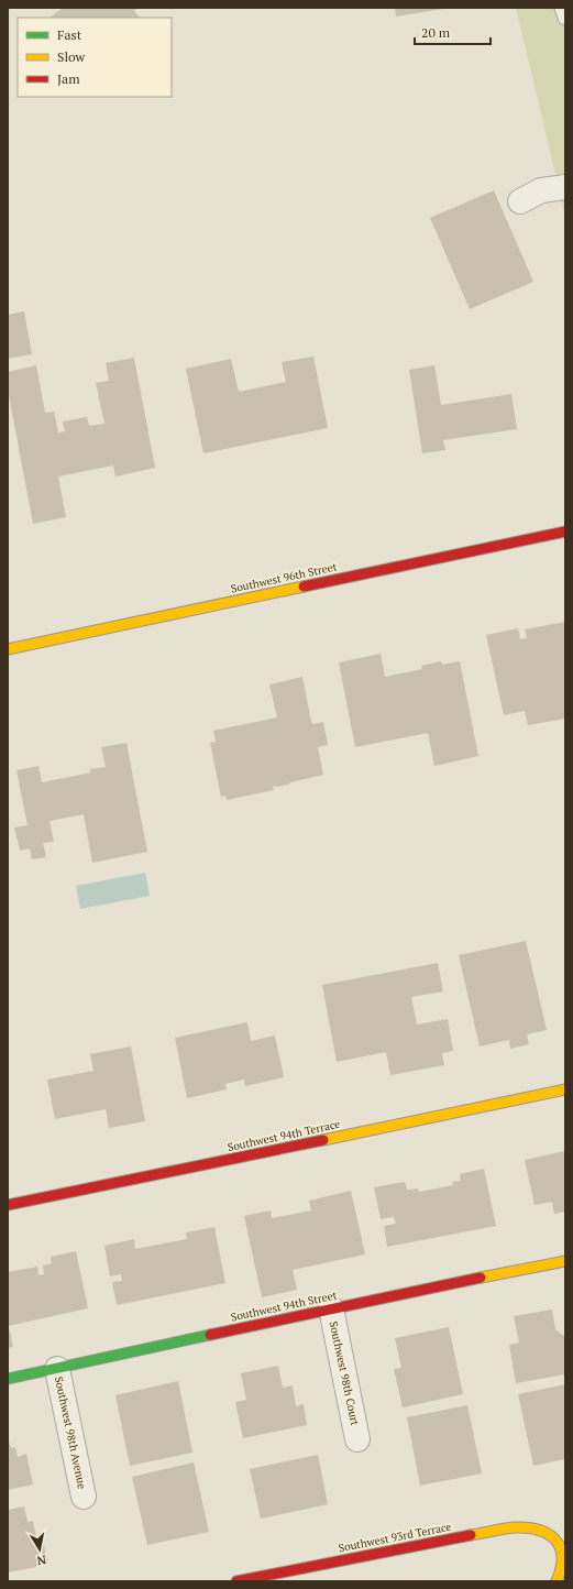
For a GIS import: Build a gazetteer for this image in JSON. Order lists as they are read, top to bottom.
{
  "streets": {
    "street": [
      "Southwest 96th Street",
      "Southwest 94th Terrace",
      "Southwest 94th Street",
      "Southwest 98th Court",
      "Southwest 98th Avenue",
      "Southwest 93rd Terrace"
    ]
  },
  "crossings": [
    ["Southwest 94th Street", "Southwest 98th Court"],
    ["Southwest 94th Street", "Southwest 98th Avenue"]
  ],
  "legend": ["Fast", "Slow", "Jam"],
  "scale_bar": "20 m",
  "north": "bottom"
}
